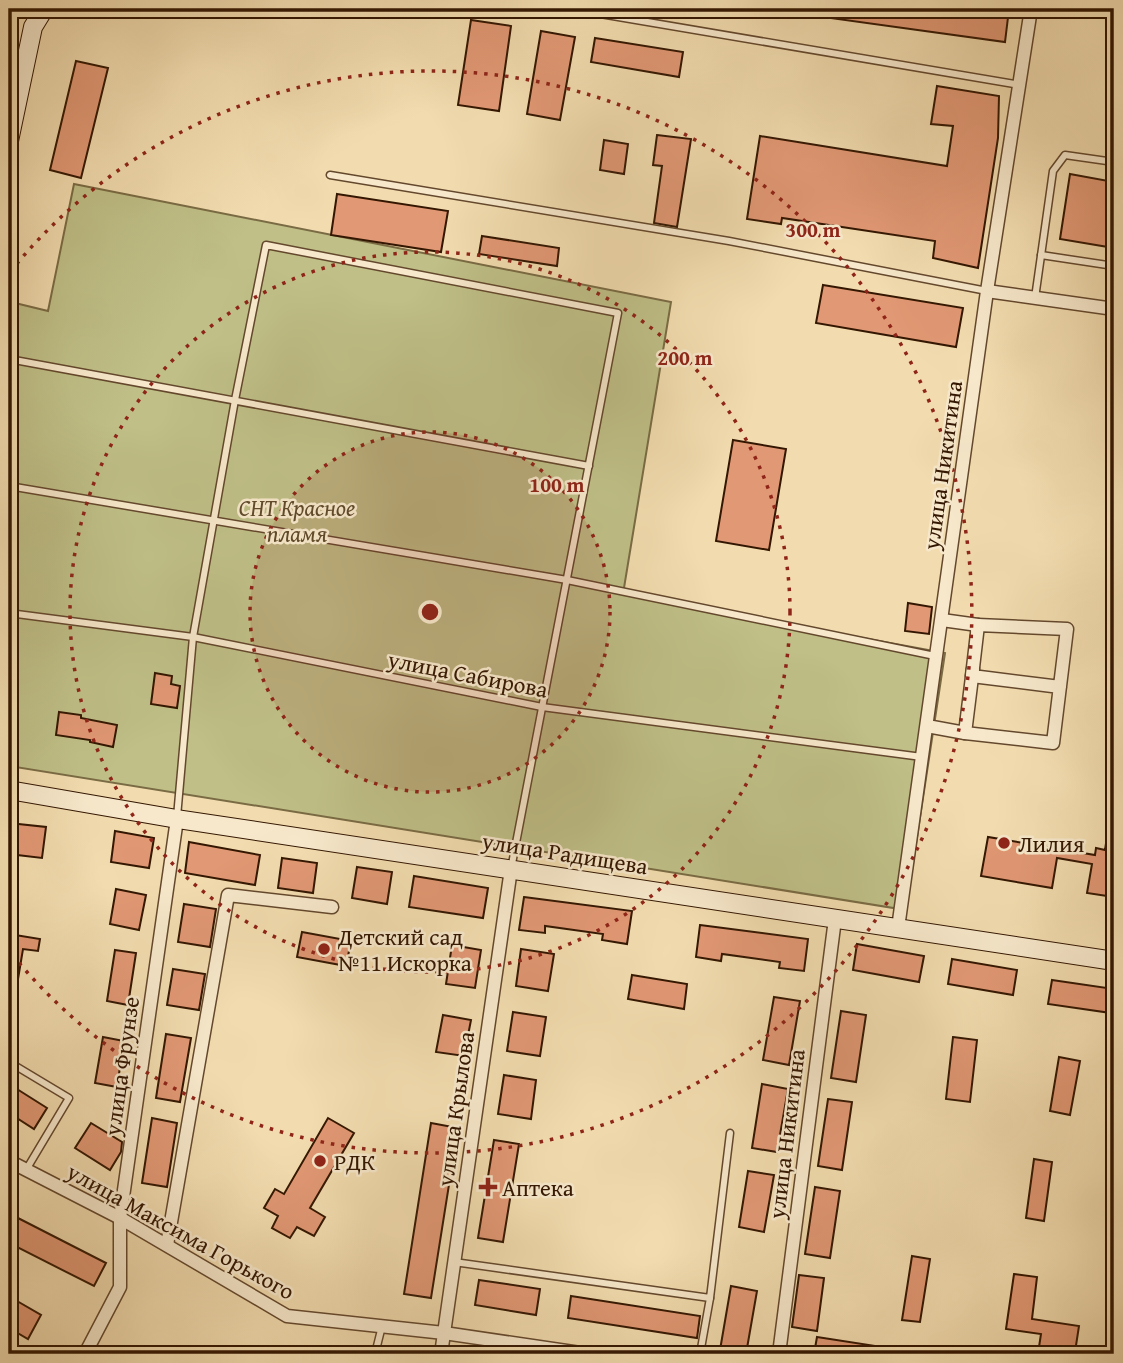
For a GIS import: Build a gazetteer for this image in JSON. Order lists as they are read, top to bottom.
{
  "streets": {
    "street": [
      "улица Никитина",
      "улица Радищева",
      "улица Фрунзе",
      "улица Крылова",
      "улица Максима Горького"
    ],
    "lane": ["улица Сабирова"]
  },
  "crossings": [
    ["улица Никитина", "улица Сабирова"],
    ["улица Никитина", "улица Радищева"],
    ["улица Радищева", "улица Фрунзе"],
    ["улица Радищева", "улица Крылова"],
    ["улица Фрунзе", "улица Максима Горького"],
    ["улица Крылова", "улица Максима Горького"]
  ],
  "parks": ["СНТ Красное пламя"],
  "places": {
    "other": ["Лилия", "Детский сад №11 Искорка", "РДК"],
    "health": ["Аптека"]
  },
  "rings": ["300 m", "200 m", "100 m"]
}
